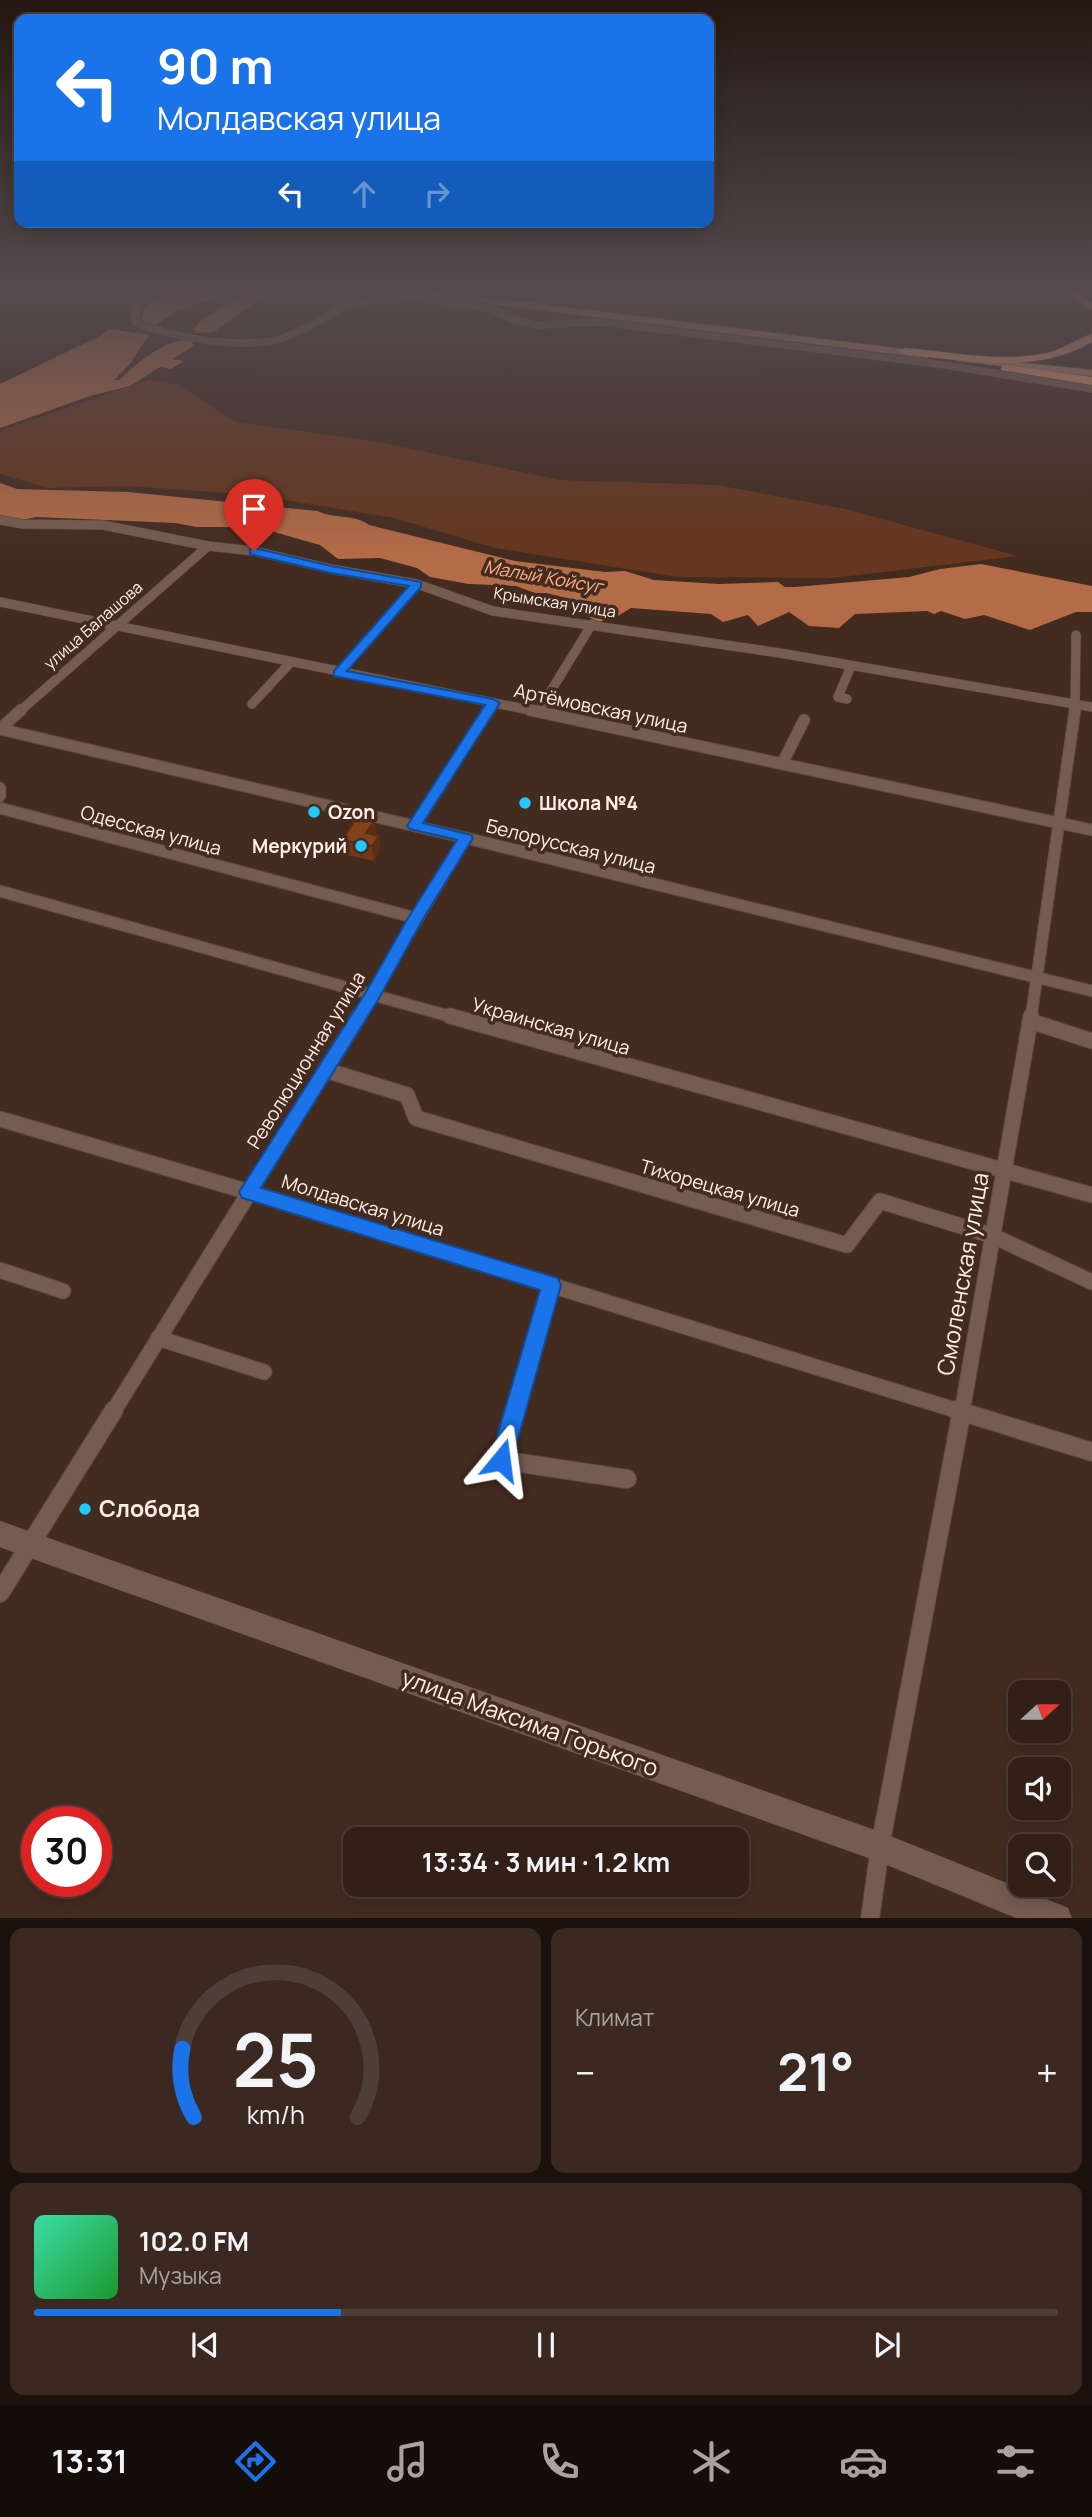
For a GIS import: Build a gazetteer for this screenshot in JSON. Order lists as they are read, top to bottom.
{
  "streets": {
    "main road": ["улица Максима Горького"],
    "street": [
      "Крымская улица",
      "улица Балашова",
      "Артёмовская улица",
      "Одесская улица",
      "Белорусская улица",
      "Украинская улица",
      "Революционная улица",
      "Тихорецкая улица",
      "Молдавская улица",
      "Смоленская улица"
    ]
  },
  "crossings": [
    ["Крымская улица", "улица Балашова"],
    ["Крымская улица", "Смоленская улица"],
    ["улица Балашова", "Артёмовская улица"],
    ["улица Балашова", "Белорусская улица"],
    ["Артёмовская улица", "Смоленская улица"],
    ["Одесская улица", "Революционная улица"],
    ["Белорусская улица", "Революционная улица"],
    ["Белорусская улица", "Смоленская улица"],
    ["Украинская улица", "Революционная улица"],
    ["Украинская улица", "Смоленская улица"],
    ["Революционная улица", "Тихорецкая улица"],
    ["Революционная улица", "Молдавская улица"],
    ["Революционная улица", "улица Максима Горького"],
    ["Тихорецкая улица", "Смоленская улица"],
    ["Молдавская улица", "Смоленская улица"],
    ["Смоленская улица", "улица Максима Горького"]
  ],
  "water": ["Малый Койсуг"],
  "places": [
    "Школа №4",
    "Ozon",
    "Меркурий",
    "Слобода"
  ],
  "north": "right",
  "page": {
    "turn": ["90 m", "Молдавская улица"],
    "limit": "30",
    "trip": "13:34 · 3 мин · 1.2 km",
    "tile": "Климат",
    "heat": ["−", "21°", "+"],
    "song": ["102.0 FM", "Музыка"],
    "tabs": "13:31",
    "gauge": ["25", "km/h"]
  }
}
